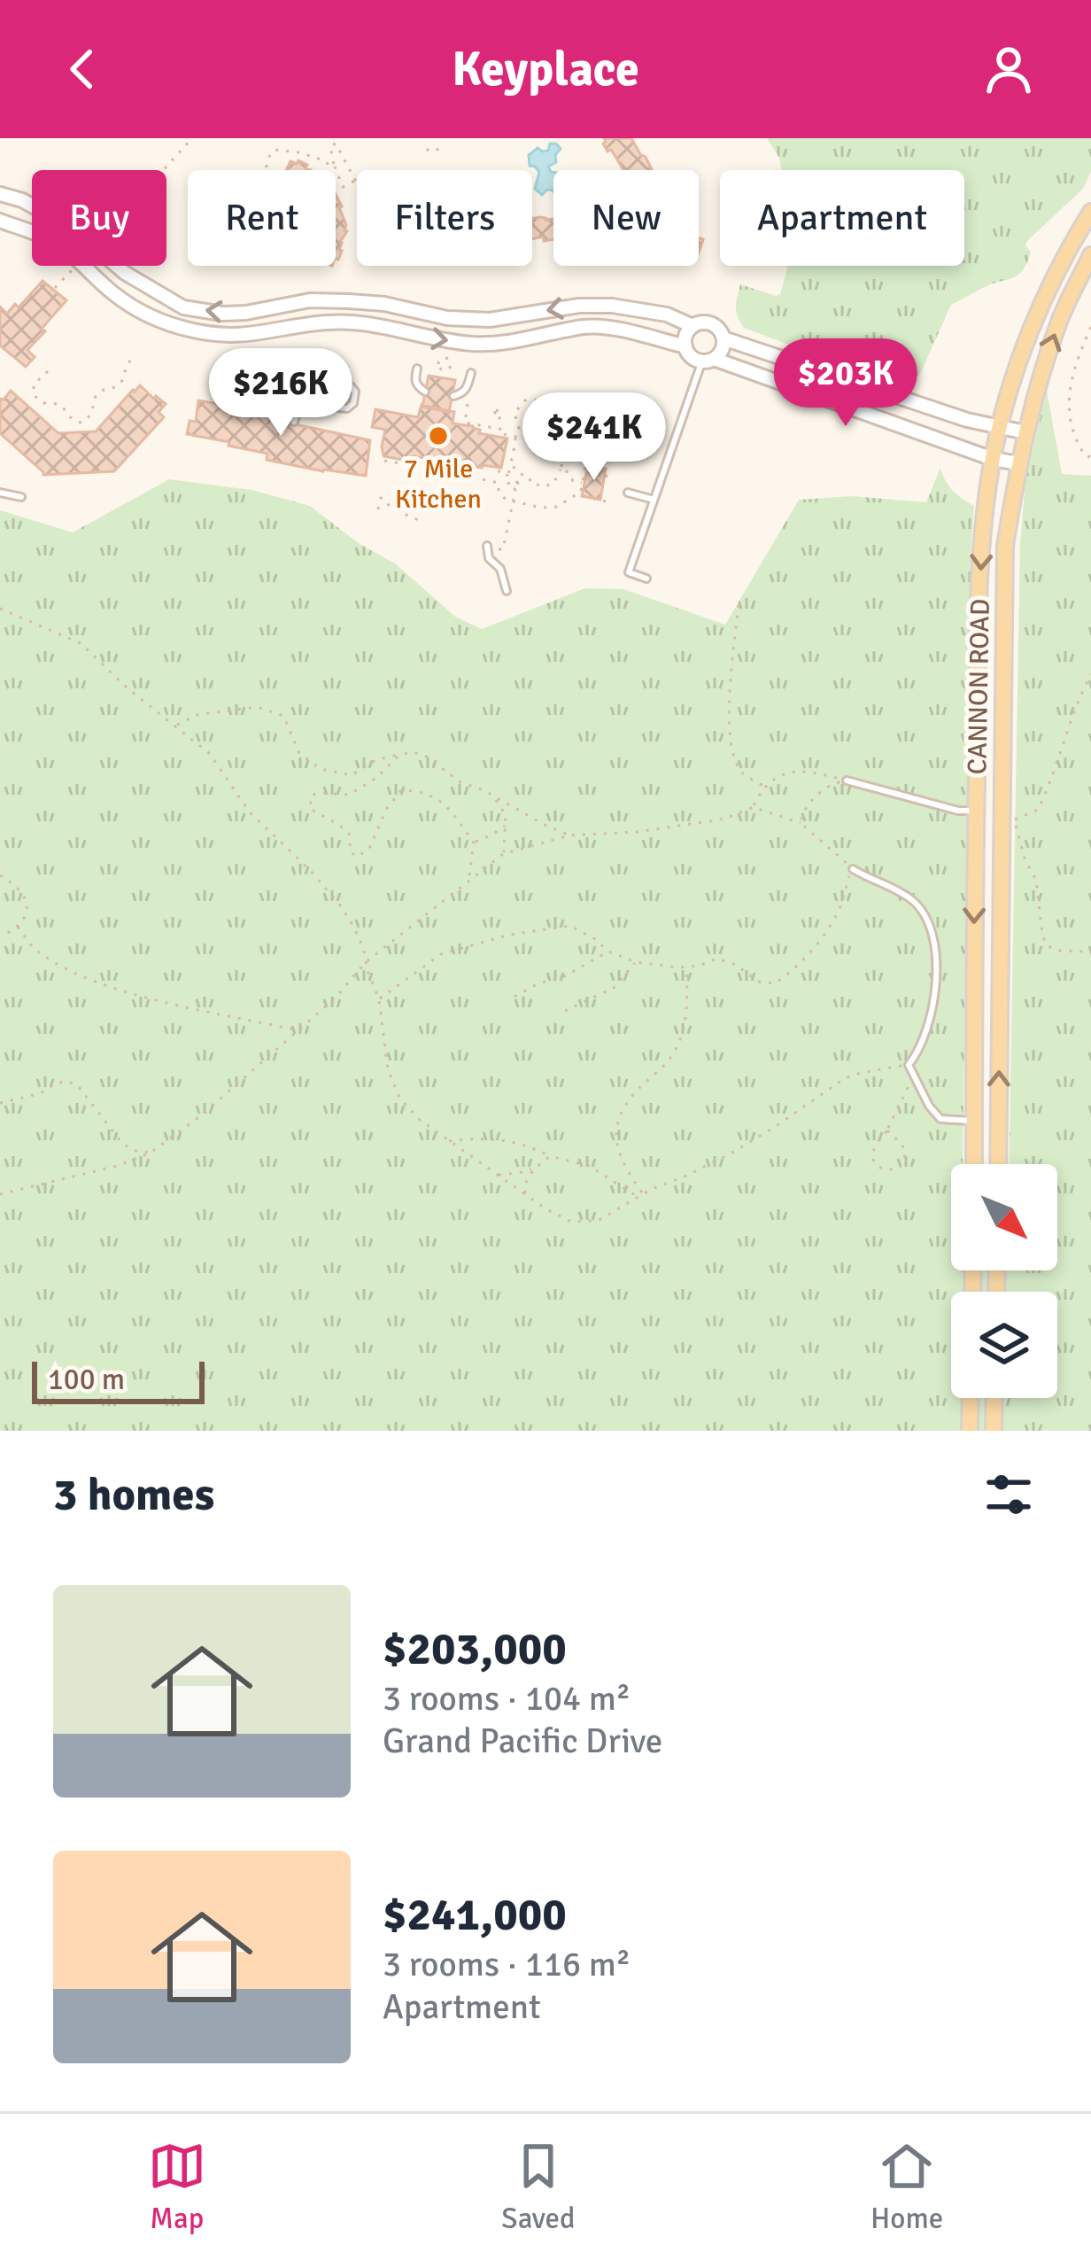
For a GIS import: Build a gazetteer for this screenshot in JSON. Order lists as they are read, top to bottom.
{
  "streets": {
    "main road": ["CANNON ROAD"]
  },
  "places": ["7 Mile Kitchen"],
  "scale_bar": "100 m",
  "north": "bottom right",
  "page": {
    "header": "Keyplace",
    "chip": [
      "Buy",
      "Rent",
      "Filters",
      "New",
      "Apartment"
    ],
    "price": ["$203K", "$216K", "$241K"],
    "scale": "100 m",
    "heading": "3 homes",
    "list": [
      {
        "name": "$203,000",
        "note": "3 rooms · 104 m² · Grand Pacific Drive"
      },
      {
        "name": "$241,000",
        "note": "3 rooms · 116 m² · Apartment"
      }
    ],
    "tabs": ["Map", "Saved", "Home"]
  }
}
